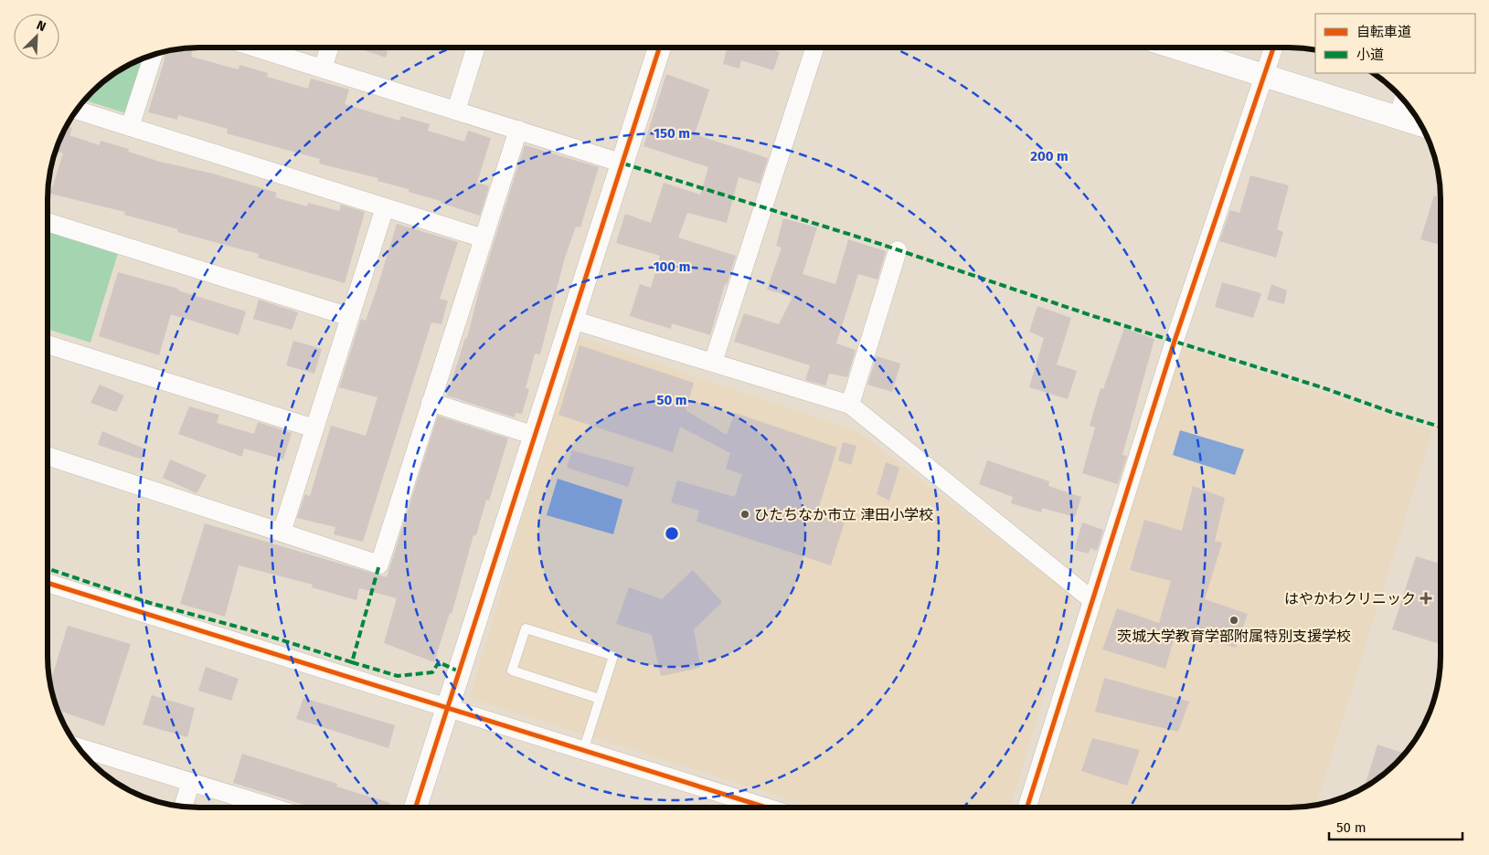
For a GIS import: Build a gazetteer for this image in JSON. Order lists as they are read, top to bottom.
{
  "places": {
    "other": ["ひたちなか市立 津田小学校", "茨城大学教育学部附属特別支援学校"],
    "health": ["はやかわクリニック"]
  },
  "legend": ["自転車道", "小道"],
  "scale_bar": "50 m",
  "north": "top right",
  "rings": [
    "150 m",
    "200 m",
    "100 m",
    "50 m"
  ]
}
